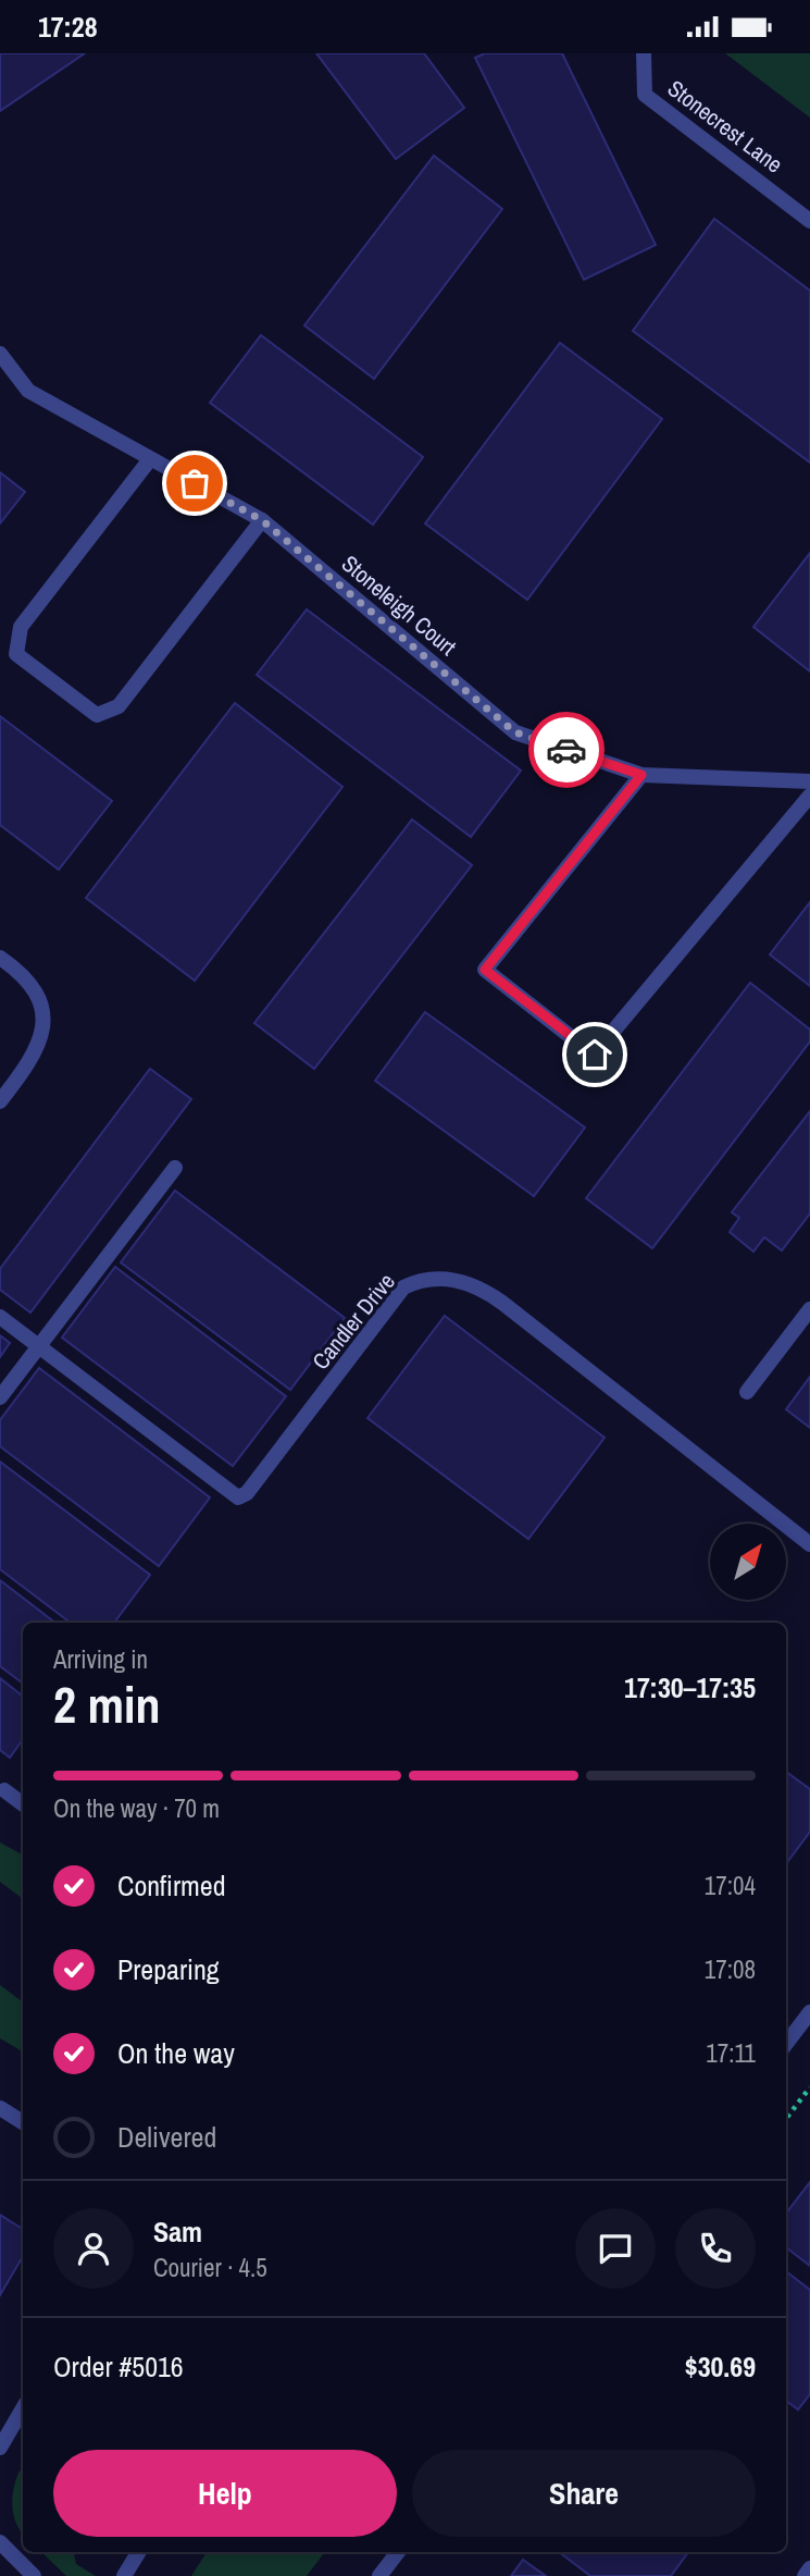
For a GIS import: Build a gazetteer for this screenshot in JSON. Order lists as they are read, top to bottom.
{
  "streets": {
    "street": ["Stonecrest Lane", "Stoneleigh Court", "Candler Drive"]
  },
  "north": "top right",
  "page": {
    "status": "17:28",
    "heading": ["2 min", "Arriving in", "17:30–17:35"],
    "panel": [
      "Sam",
      "Courier · 4.5",
      "Order #5016",
      "$30.69"
    ],
    "bar": "On the way · 70 m",
    "list": [
      ["Confirmed", "17:04"],
      ["Preparing", "17:08"],
      ["On the way", "17:11"],
      "Delivered"
    ],
    "buttons": ["Help", "Share"]
  }
}
